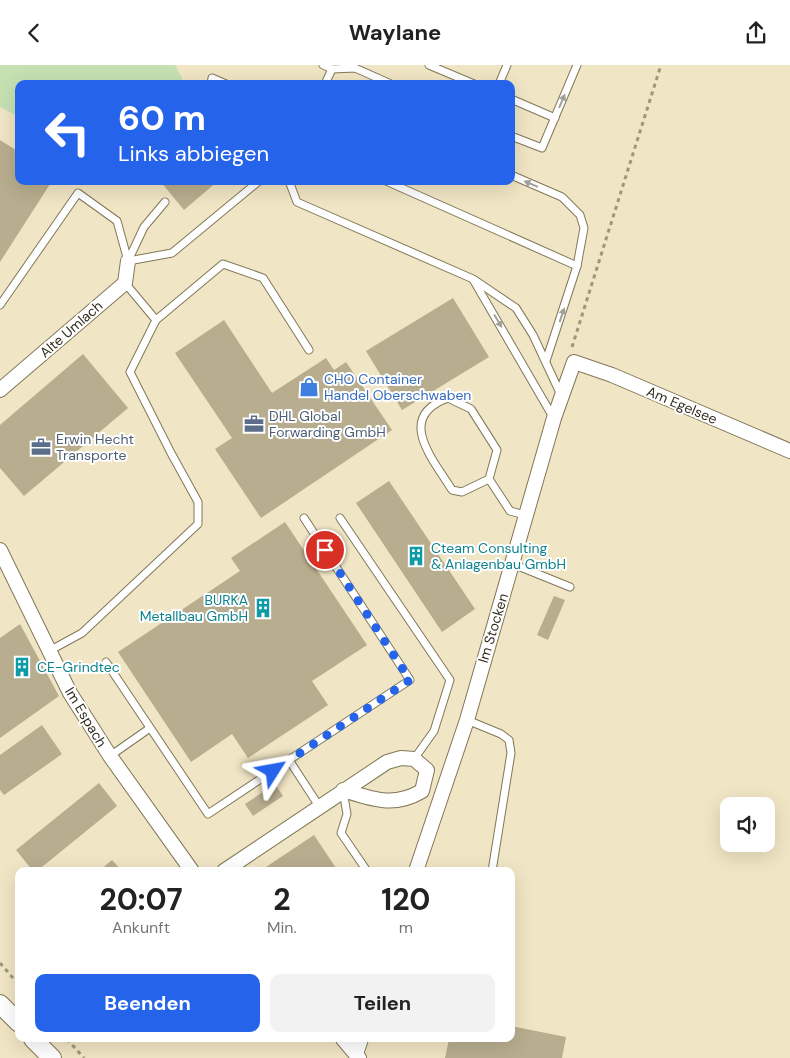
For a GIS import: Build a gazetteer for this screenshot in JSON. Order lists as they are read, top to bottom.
{
  "streets": {
    "street": [
      "Alte Umlach",
      "Am Egelsee",
      "Im Stocken",
      "Im Espach"
    ]
  },
  "crossings": [
    ["Am Egelsee", "Im Stocken"]
  ],
  "places": {
    "shop": ["CHO Container Handel Oberschwaben"],
    "office": ["DHL Global Forwarding GmbH", "Erwin Hecht Transporte"],
    "building": ["Cteam Consulting & Anlagenbau GmbH", "BURKA Metallbau GmbH", "CE-Grindtec"]
  },
  "page": {
    "header": "Waylane",
    "turn": ["60 m", "Links abbiegen"],
    "eta": [
      "20:07",
      "Ankunft",
      "2",
      "Min.",
      "120",
      "m"
    ],
    "buttons": ["Beenden", "Teilen"]
  }
}
